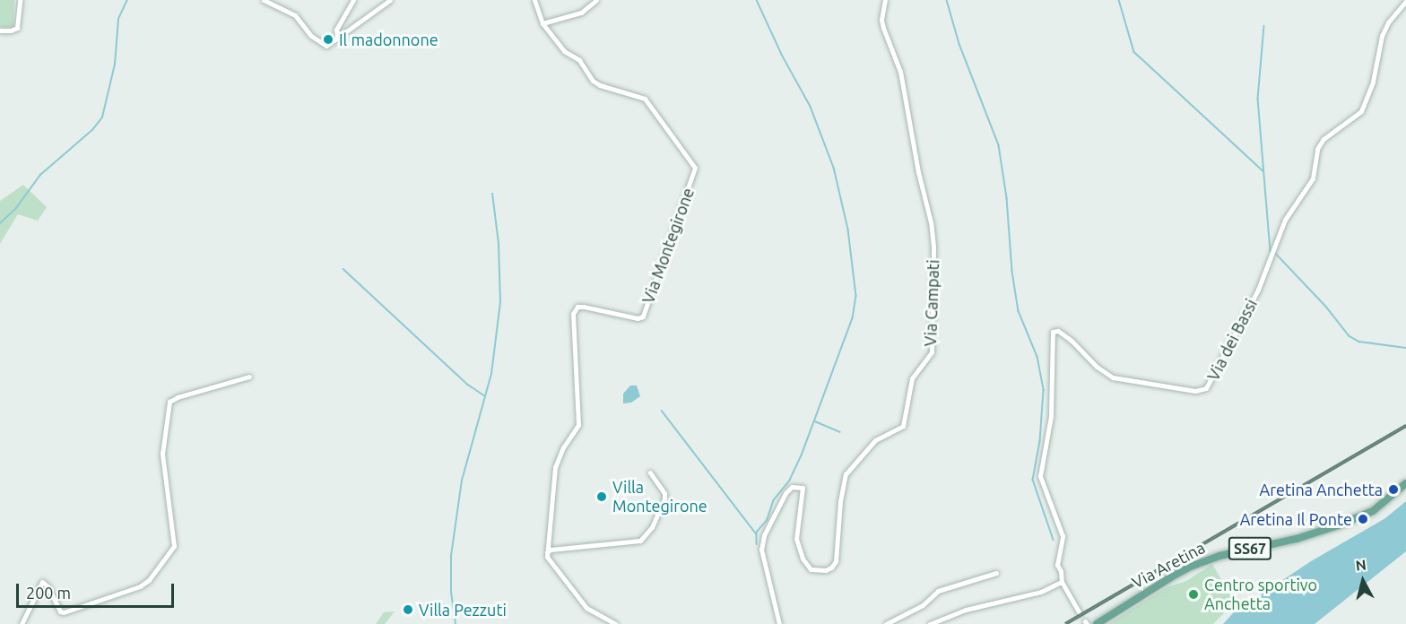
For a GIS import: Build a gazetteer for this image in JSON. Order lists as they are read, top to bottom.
{
  "streets": {
    "main road": ["SS67", "Via Aretina"],
    "street": ["Via Montegirone", "Via Campati", "Via dei Bassi"]
  },
  "places": [
    "Il madonnone",
    "Aretina Anchetta",
    "Villa Montegirone",
    "Aretina Il Ponte",
    "Centro sportivo Anchetta",
    "Villa Pezzuti"
  ],
  "scale_bar": "200 m",
  "north": "top"
}
